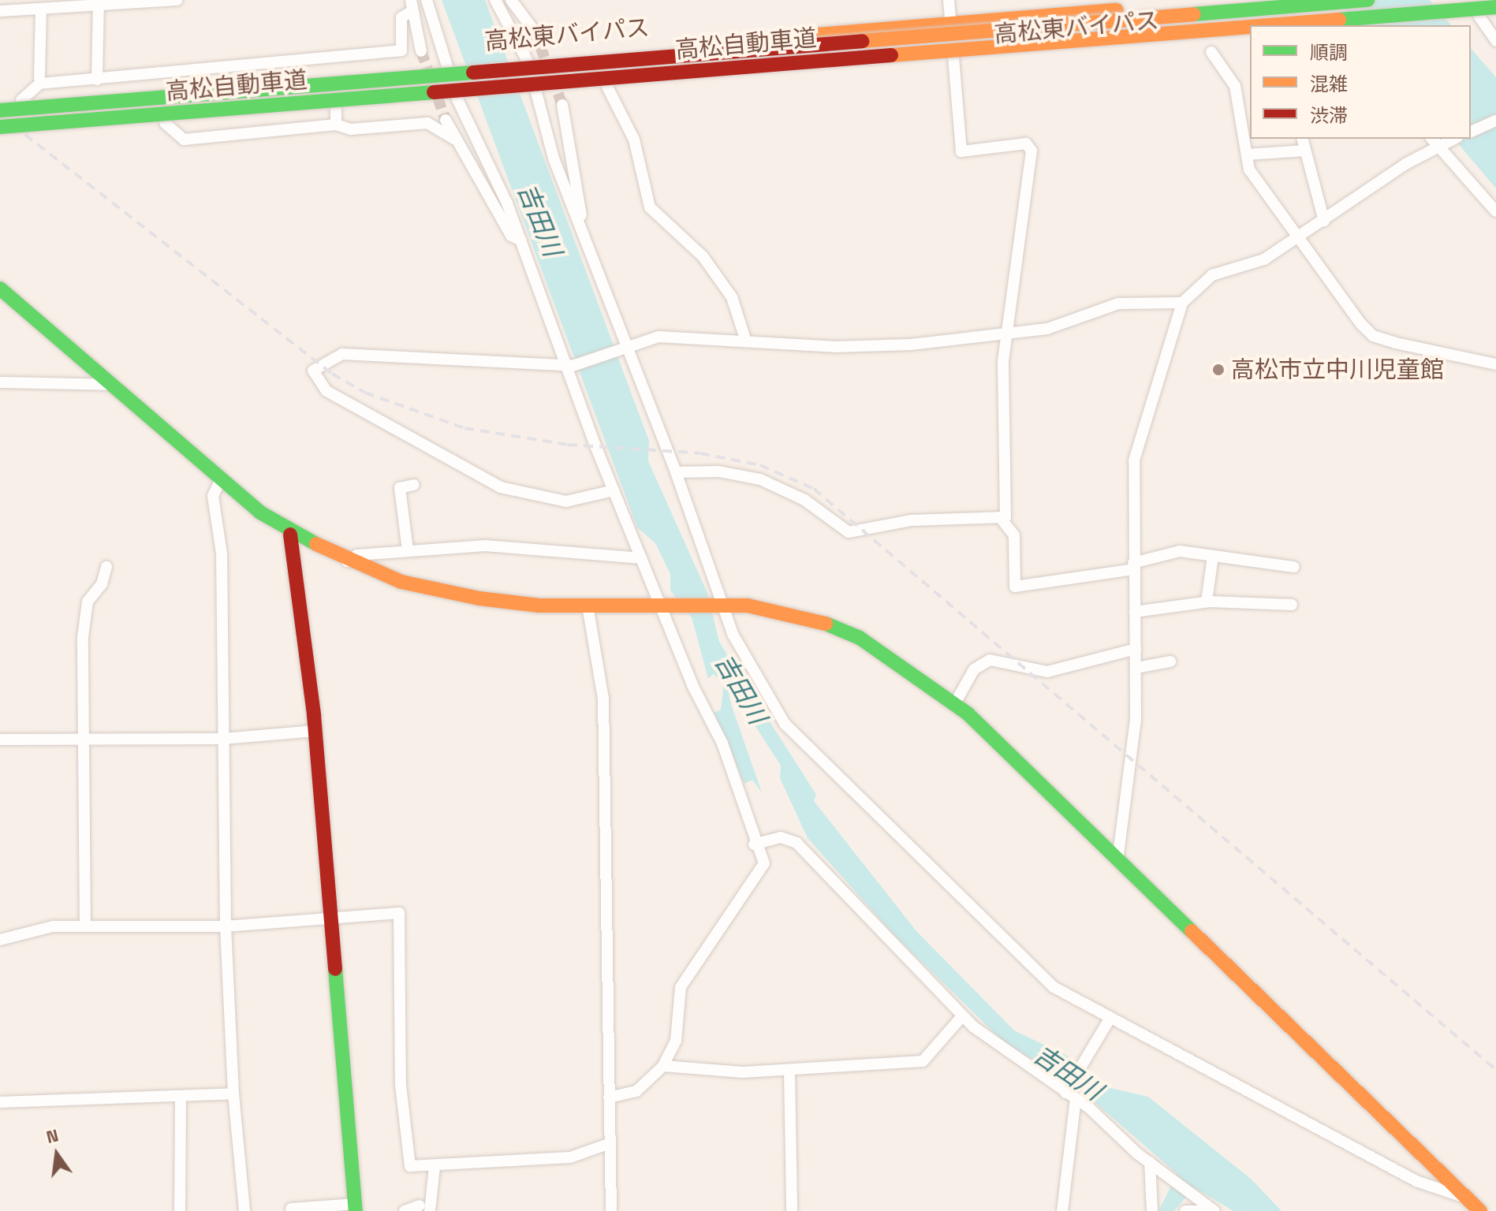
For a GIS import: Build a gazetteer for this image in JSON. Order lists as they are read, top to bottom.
{
  "streets": {
    "main road": ["高松東バイパス", "高松自動車道"]
  },
  "water": ["吉田川"],
  "places": ["高松市立中川児童館"],
  "legend": ["順調", "混雑", "渋滞"],
  "north": "top"
}
